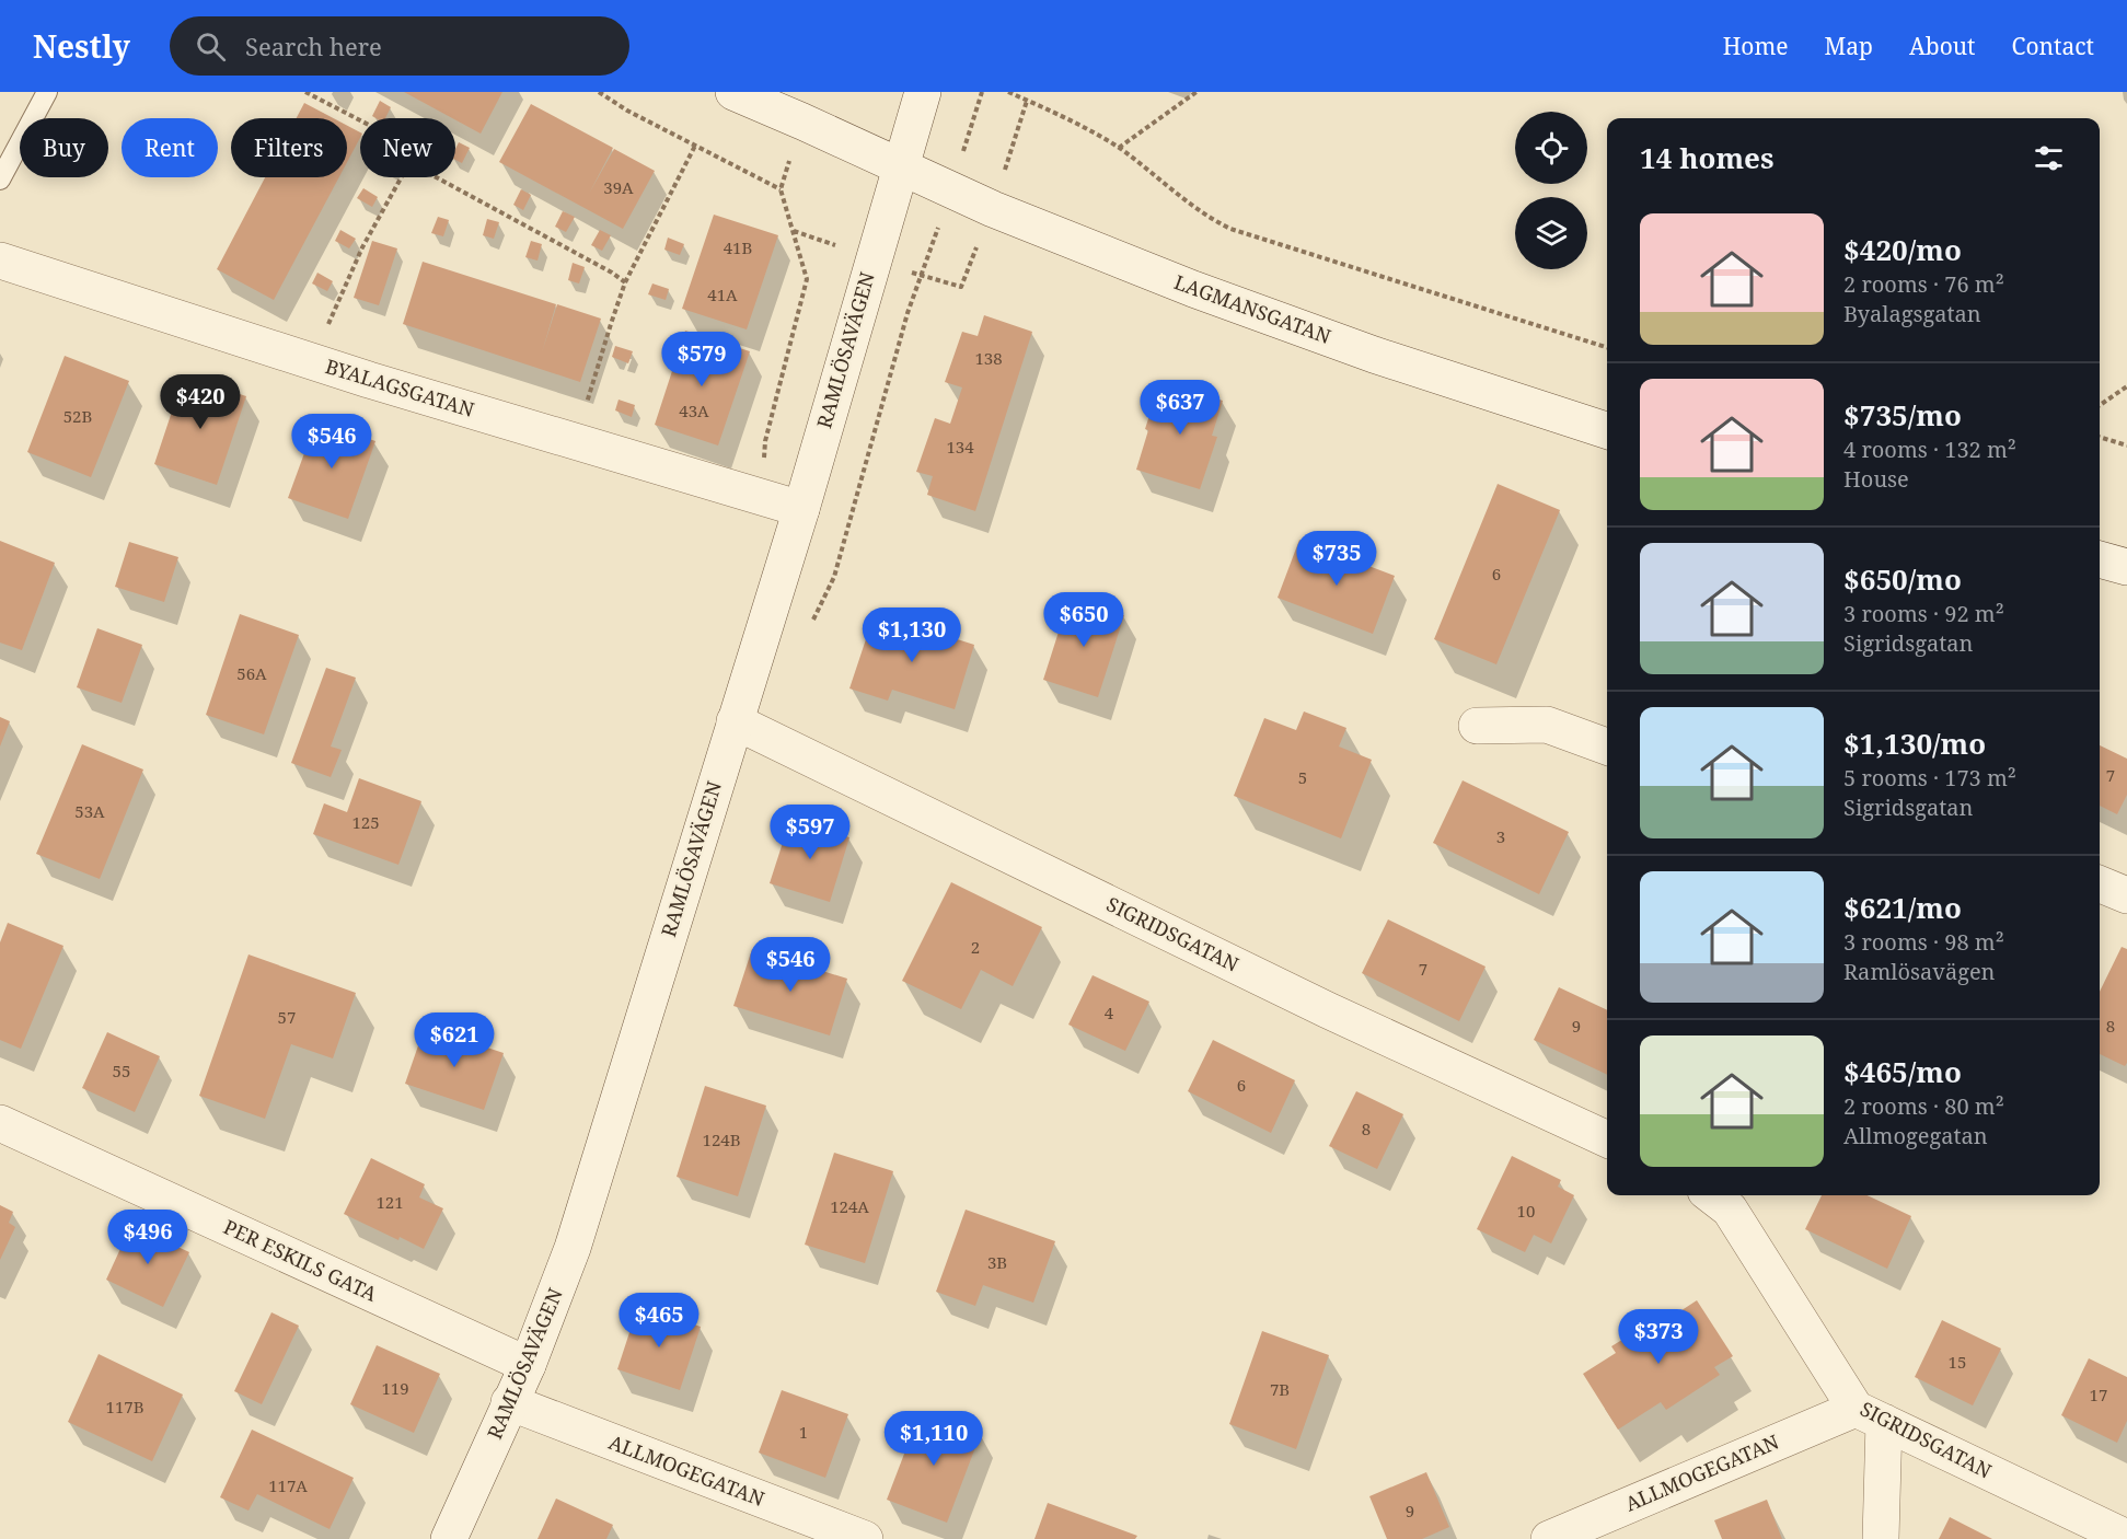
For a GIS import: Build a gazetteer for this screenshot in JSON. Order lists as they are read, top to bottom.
{
  "streets": {
    "street": [
      "LAGMANSGATAN",
      "RAMLÖSAVÄGEN",
      "BYALAGSGATAN",
      "SIGRIDSGATAN",
      "PER ESKILS GATA",
      "ALLMOGEGATAN"
    ]
  },
  "crossings": [
    ["LAGMANSGATAN", "RAMLÖSAVÄGEN"],
    ["RAMLÖSAVÄGEN", "BYALAGSGATAN"],
    ["RAMLÖSAVÄGEN", "SIGRIDSGATAN"],
    ["RAMLÖSAVÄGEN", "PER ESKILS GATA"],
    ["RAMLÖSAVÄGEN", "ALLMOGEGATAN"],
    ["SIGRIDSGATAN", "ALLMOGEGATAN"]
  ],
  "house_numbers": [
    "39A",
    "41B",
    "41A",
    "138",
    "43A",
    "52B",
    "134",
    "6",
    "56A",
    "7",
    "5",
    "53A",
    "125",
    "3",
    "2",
    "7",
    "4",
    "57",
    "9",
    "8",
    "55",
    "6",
    "8",
    "124B",
    "121",
    "124A",
    "10",
    "3B",
    "15",
    "119",
    "7B",
    "17",
    "117B",
    "1",
    "117A",
    "9"
  ],
  "page": {
    "header": "Nestly",
    "search": "Search here",
    "nav": [
      "Home",
      "Map",
      "About",
      "Contact"
    ],
    "chip": [
      "Buy",
      "Rent",
      "Filters",
      "New"
    ],
    "heading": "14 homes",
    "list": [
      {
        "name": "$420/mo",
        "note": "2 rooms · 76 m² · Byalagsgatan"
      },
      {
        "name": "$735/mo",
        "note": "4 rooms · 132 m² · House"
      },
      {
        "name": "$650/mo",
        "note": "3 rooms · 92 m² · Sigridsgatan"
      },
      {
        "name": "$1,130/mo",
        "note": "5 rooms · 173 m² · Sigridsgatan"
      },
      {
        "name": "$621/mo",
        "note": "3 rooms · 98 m² · Ramlösavägen"
      },
      {
        "name": "$465/mo",
        "note": "2 rooms · 80 m² · Allmogegatan"
      }
    ],
    "price": [
      "$579",
      "$420",
      "$637",
      "$546",
      "$735",
      "$650",
      "$1,130",
      "$597",
      "$546",
      "$621",
      "$496",
      "$465",
      "$373",
      "$1,110"
    ]
  }
}
